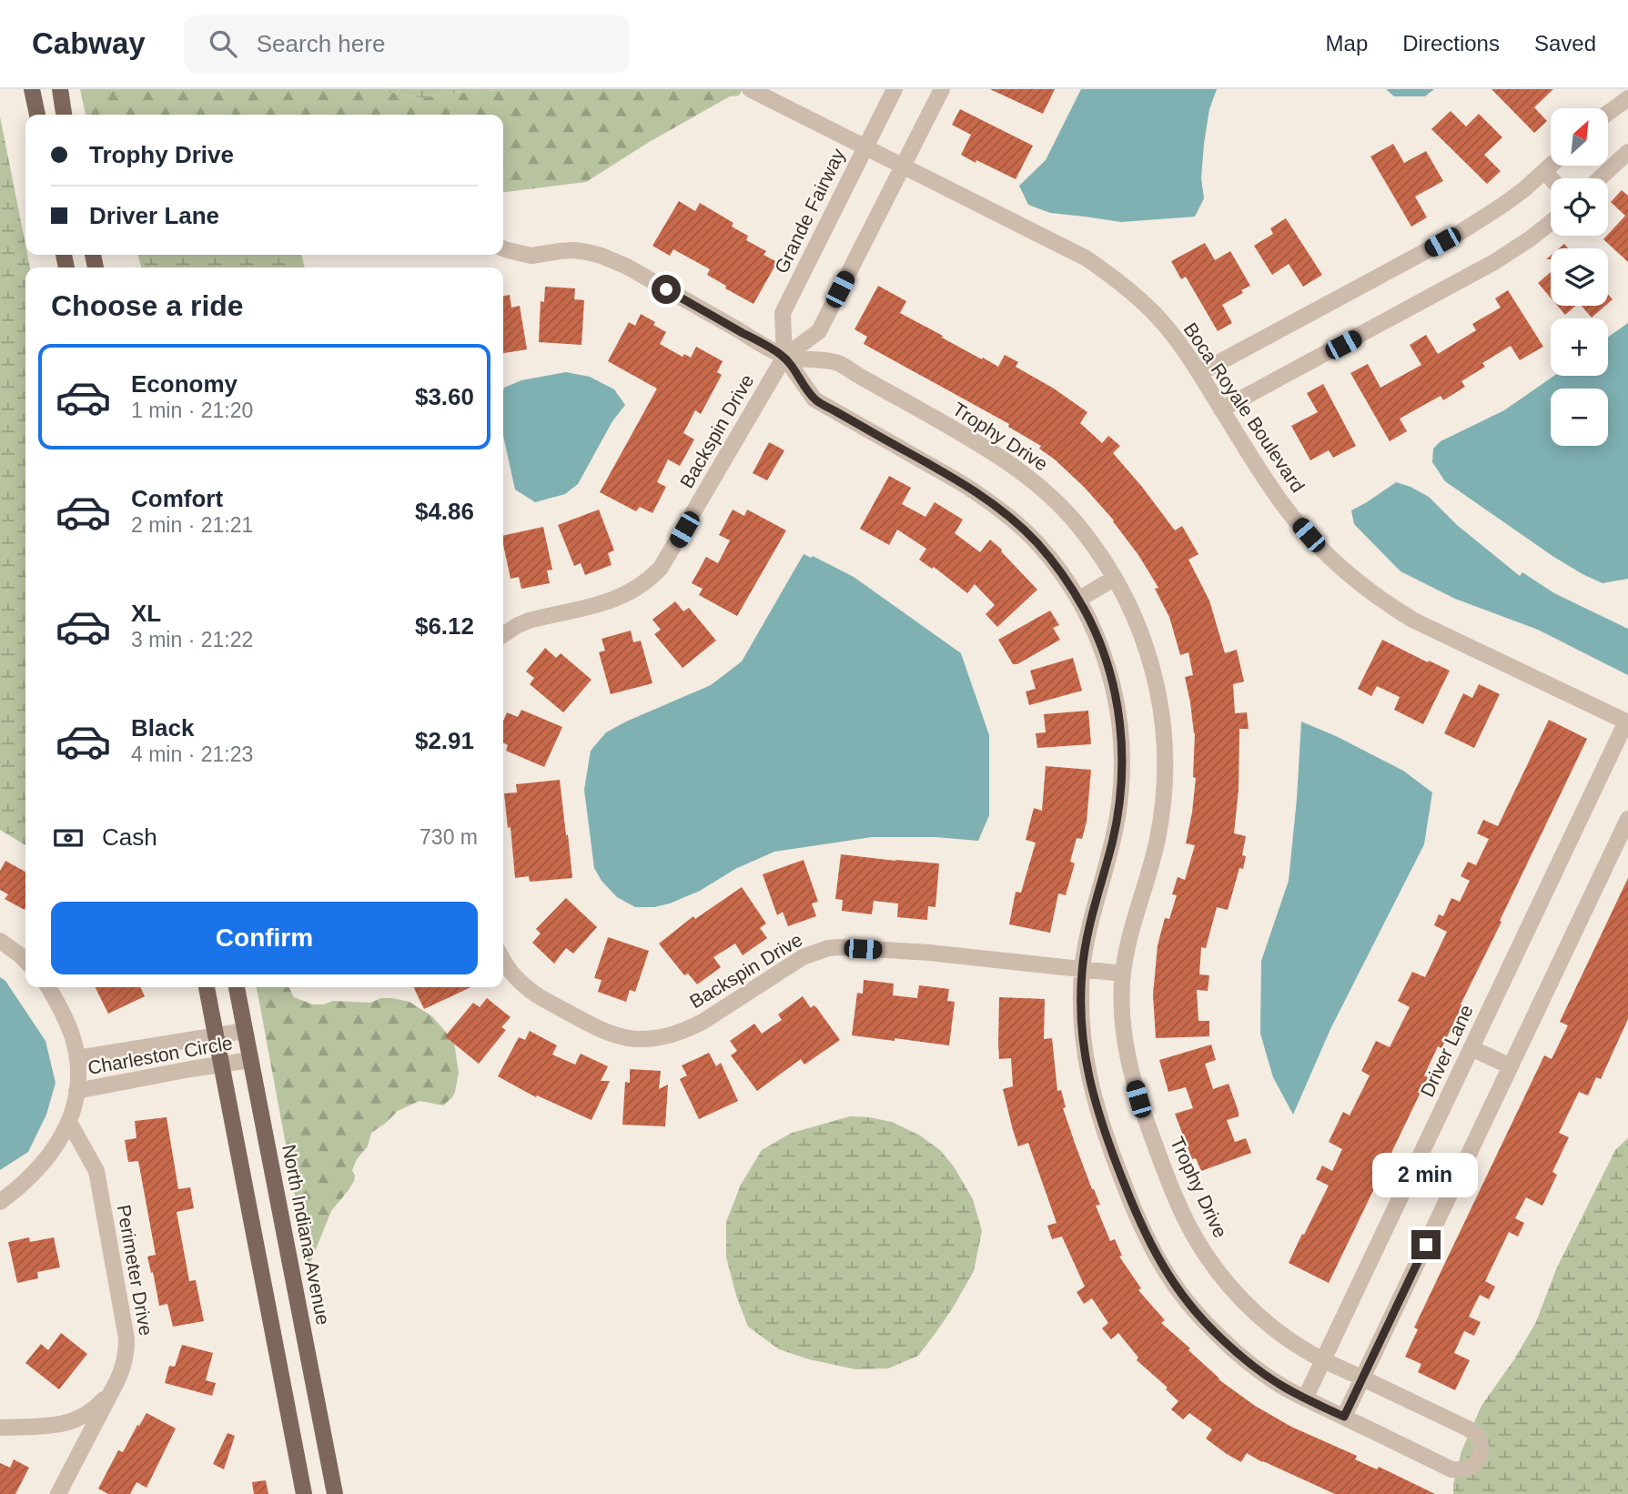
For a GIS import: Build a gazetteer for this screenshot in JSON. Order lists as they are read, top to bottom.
{
  "streets": {
    "main road": ["North Indiana Avenue"],
    "street": [
      "Grande Fairway",
      "Boca Royale Boulevard",
      "Backspin Drive",
      "Trophy Drive",
      "Driver Lane",
      "Charleston Circle",
      "Perimeter Drive"
    ]
  },
  "crossings": [
    ["Grande Fairway", "Boca Royale Boulevard"],
    ["Grande Fairway", "Backspin Drive"],
    ["Grande Fairway", "Trophy Drive"],
    ["Boca Royale Boulevard", "Backspin Drive"],
    ["Boca Royale Boulevard", "Driver Lane"],
    ["Backspin Drive", "Trophy Drive"],
    ["Trophy Drive", "Driver Lane"],
    ["Charleston Circle", "North Indiana Avenue"],
    ["Charleston Circle", "Perimeter Drive"]
  ],
  "north": "top right",
  "page": {
    "header": "Cabway",
    "search": "Search here",
    "nav": ["Map", "Directions", "Saved"],
    "map_buttons": ["+", "−"],
    "banner": ["Trophy Drive", "Driver Lane"],
    "heading": "Choose a ride",
    "list": [
      {
        "name": "Economy",
        "note": "1 min · 21:20",
        "value": "$3.60"
      },
      {
        "name": "Comfort",
        "note": "2 min · 21:21",
        "value": "$4.86"
      },
      {
        "name": "XL",
        "note": "3 min · 21:22",
        "value": "$6.12"
      },
      {
        "name": "Black",
        "note": "4 min · 21:23",
        "value": "$2.91"
      }
    ],
    "pay": ["Cash", "730 m"],
    "buttons": "Confirm",
    "bubble": "2 min"
  }
}
